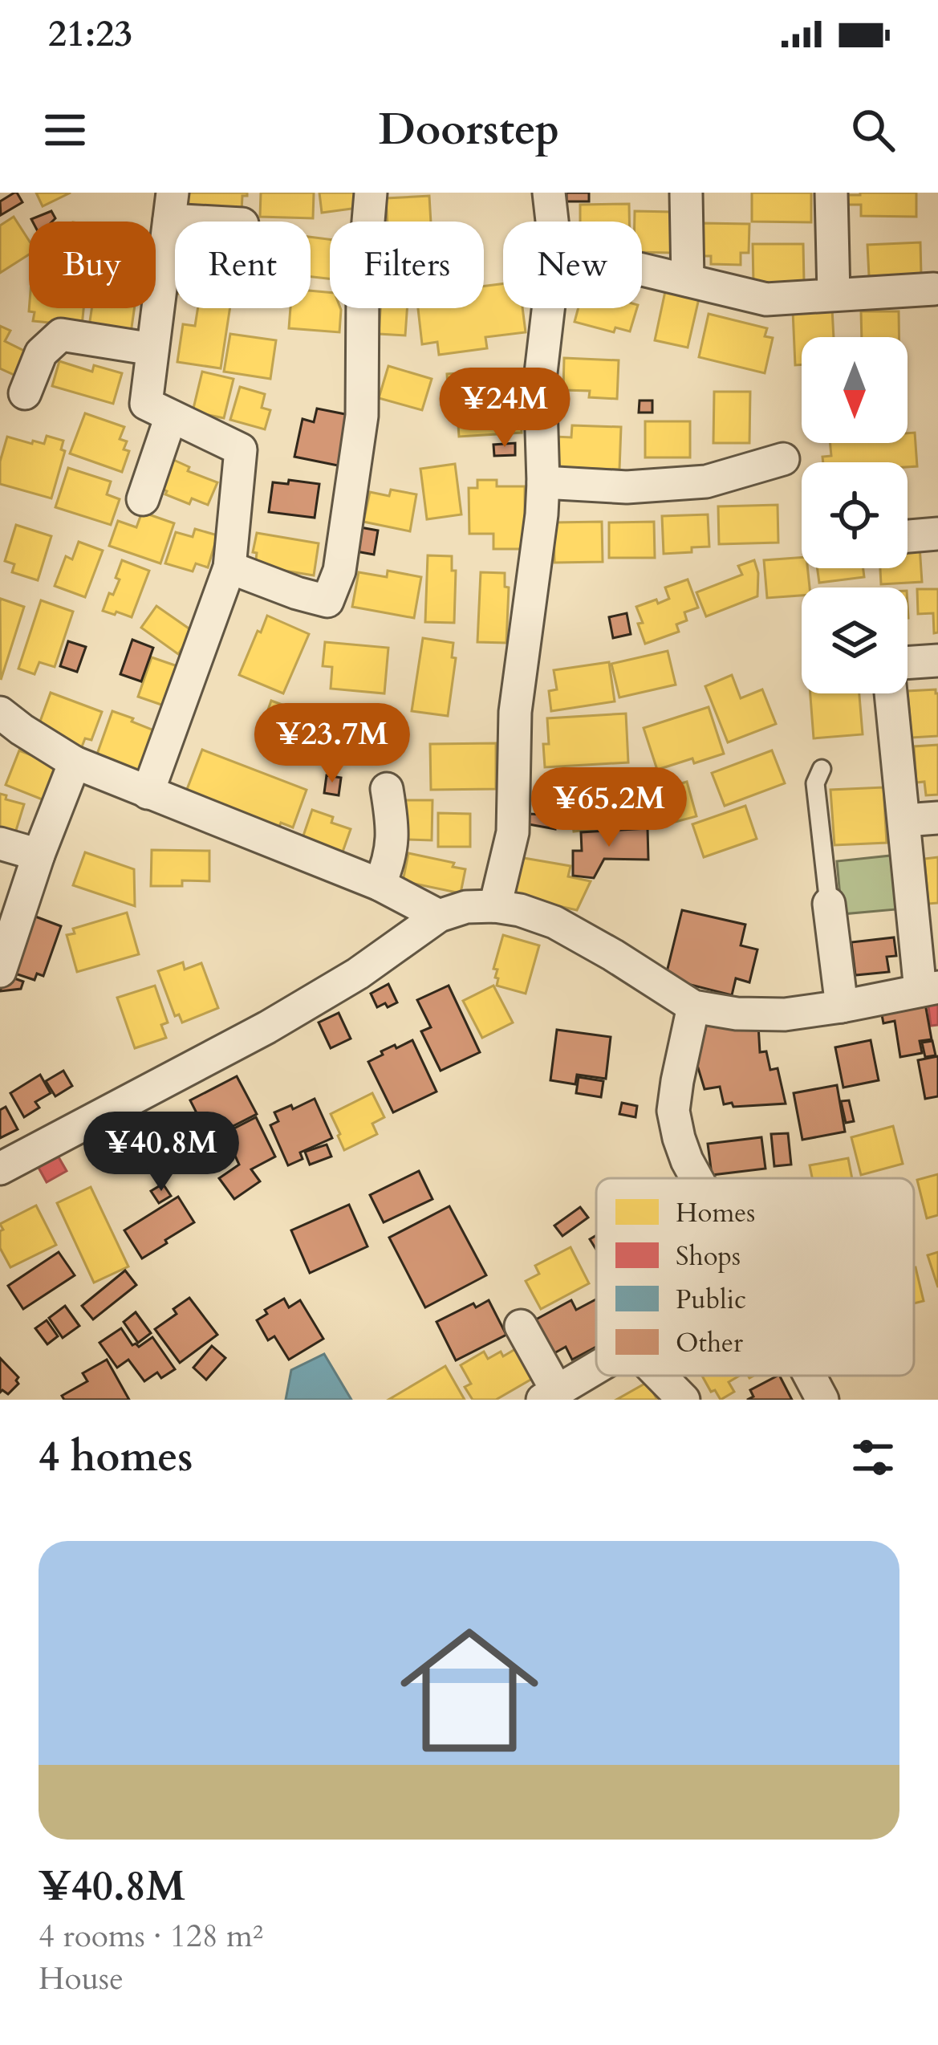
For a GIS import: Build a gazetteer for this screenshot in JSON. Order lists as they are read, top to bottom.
{
  "legend": [
    "Homes",
    "Shops",
    "Public",
    "Other"
  ],
  "north": "bottom",
  "page": {
    "status": "21:23",
    "header": "Doorstep",
    "chip": [
      "Buy",
      "Rent",
      "Filters",
      "New"
    ],
    "price": [
      "¥24M",
      "¥23.7M",
      "¥65.2M",
      "¥40.8M"
    ],
    "heading": "4 homes",
    "list": [
      {
        "name": "¥40.8M",
        "note": "4 rooms · 128 m² · House"
      }
    ]
  }
}
